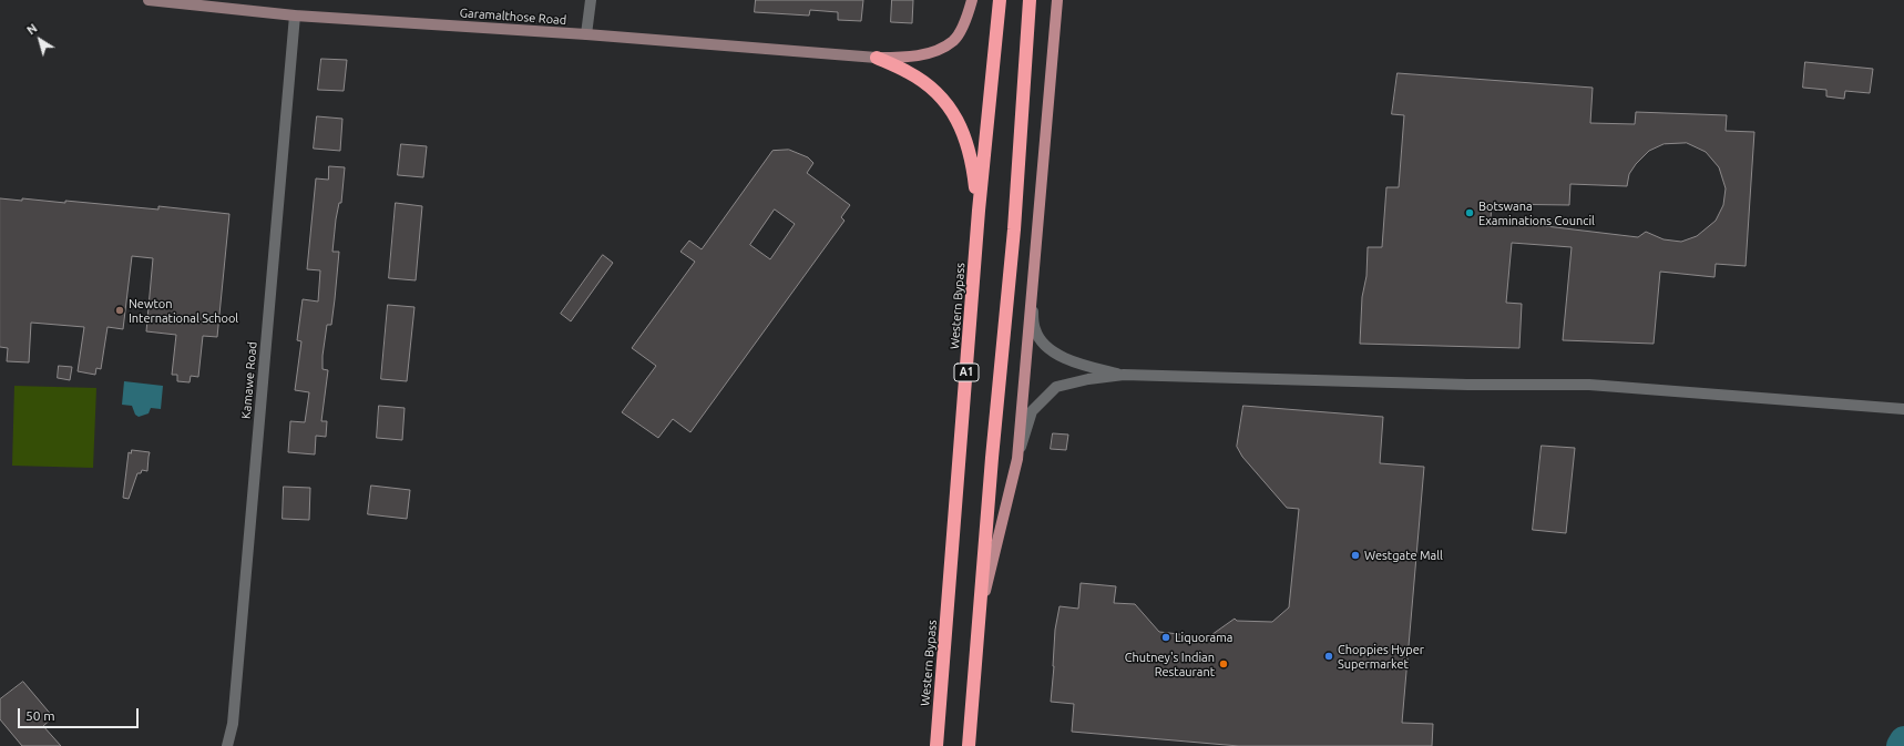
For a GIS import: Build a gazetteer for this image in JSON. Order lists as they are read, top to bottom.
{
  "streets": {
    "highway": ["Western Bypass", "A1"],
    "street": ["Garamalthose Road", "Kamawe Road"]
  },
  "crossings": [
    ["Garamalthose Road", "Kamawe Road"]
  ],
  "places": [
    "Botswana Examinations Council",
    "Newton International School",
    "Westgate Mall",
    "Liquorama",
    "Choppies Hyper Supermarket",
    "Chutney's Indian Restaurant"
  ],
  "scale_bar": "50 m",
  "north": "top left"
}
